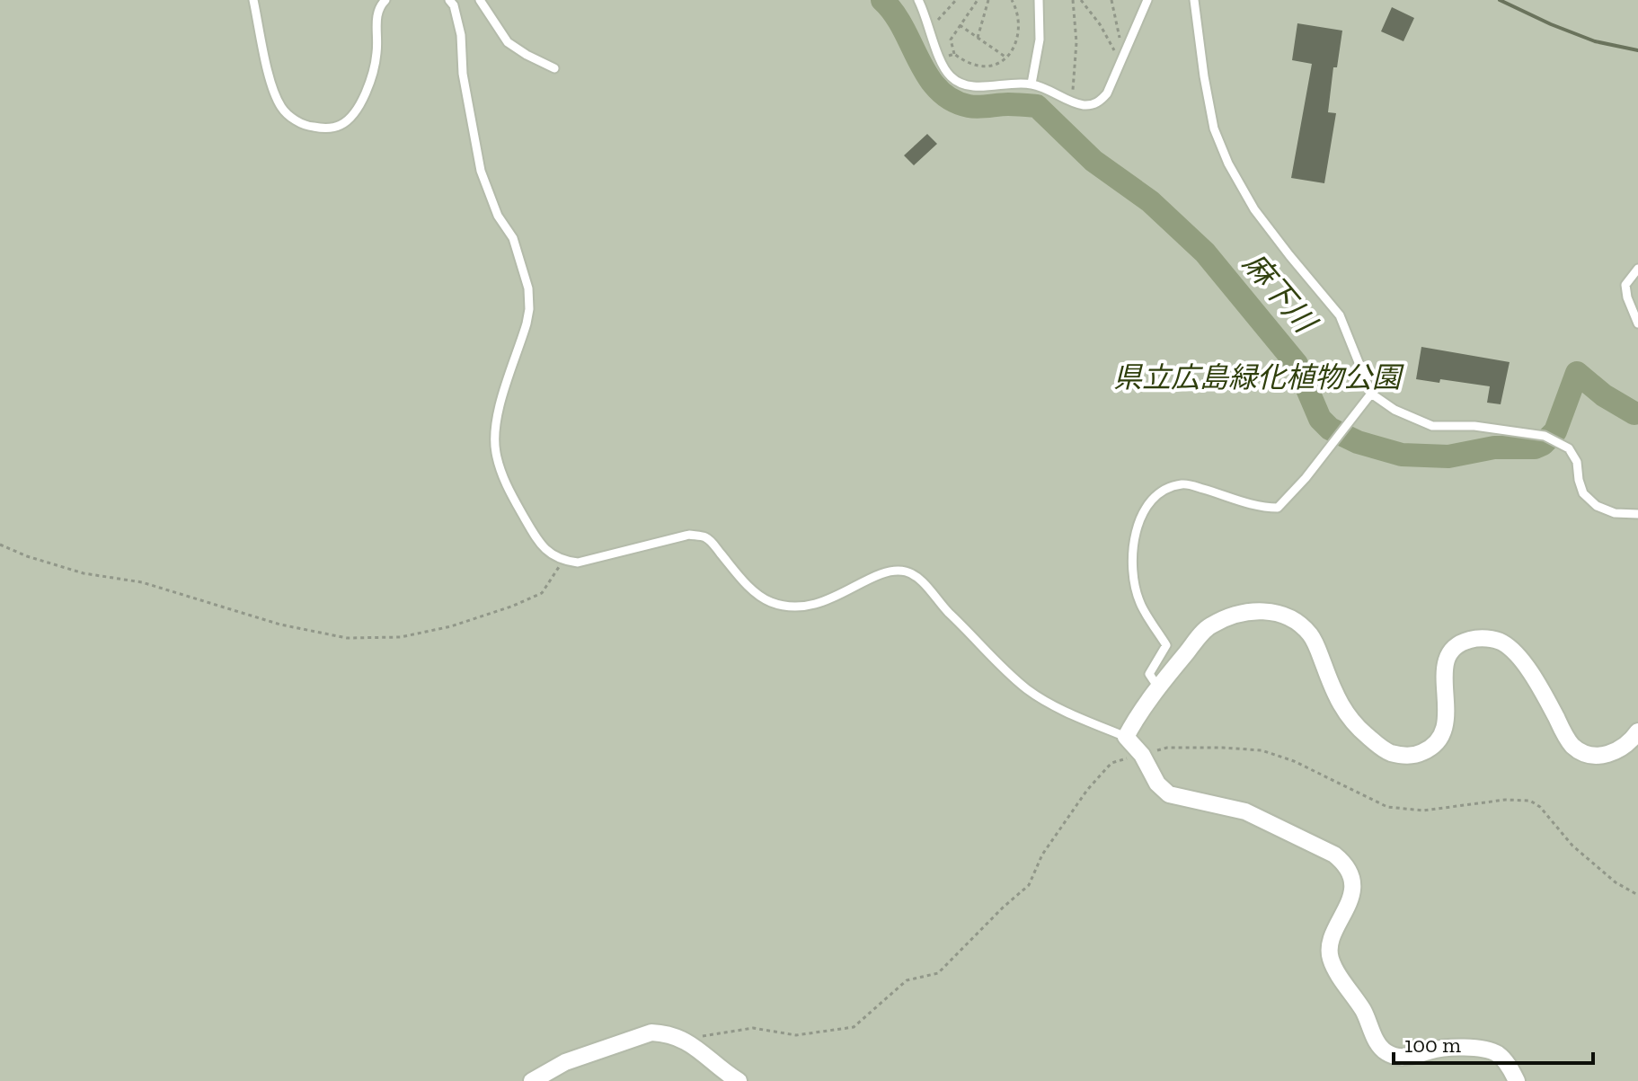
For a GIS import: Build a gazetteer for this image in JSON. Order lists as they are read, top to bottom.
{
  "water": ["麻下川"],
  "parks": ["県立広島緑化植物公園"],
  "scale_bar": "100 m"
}
